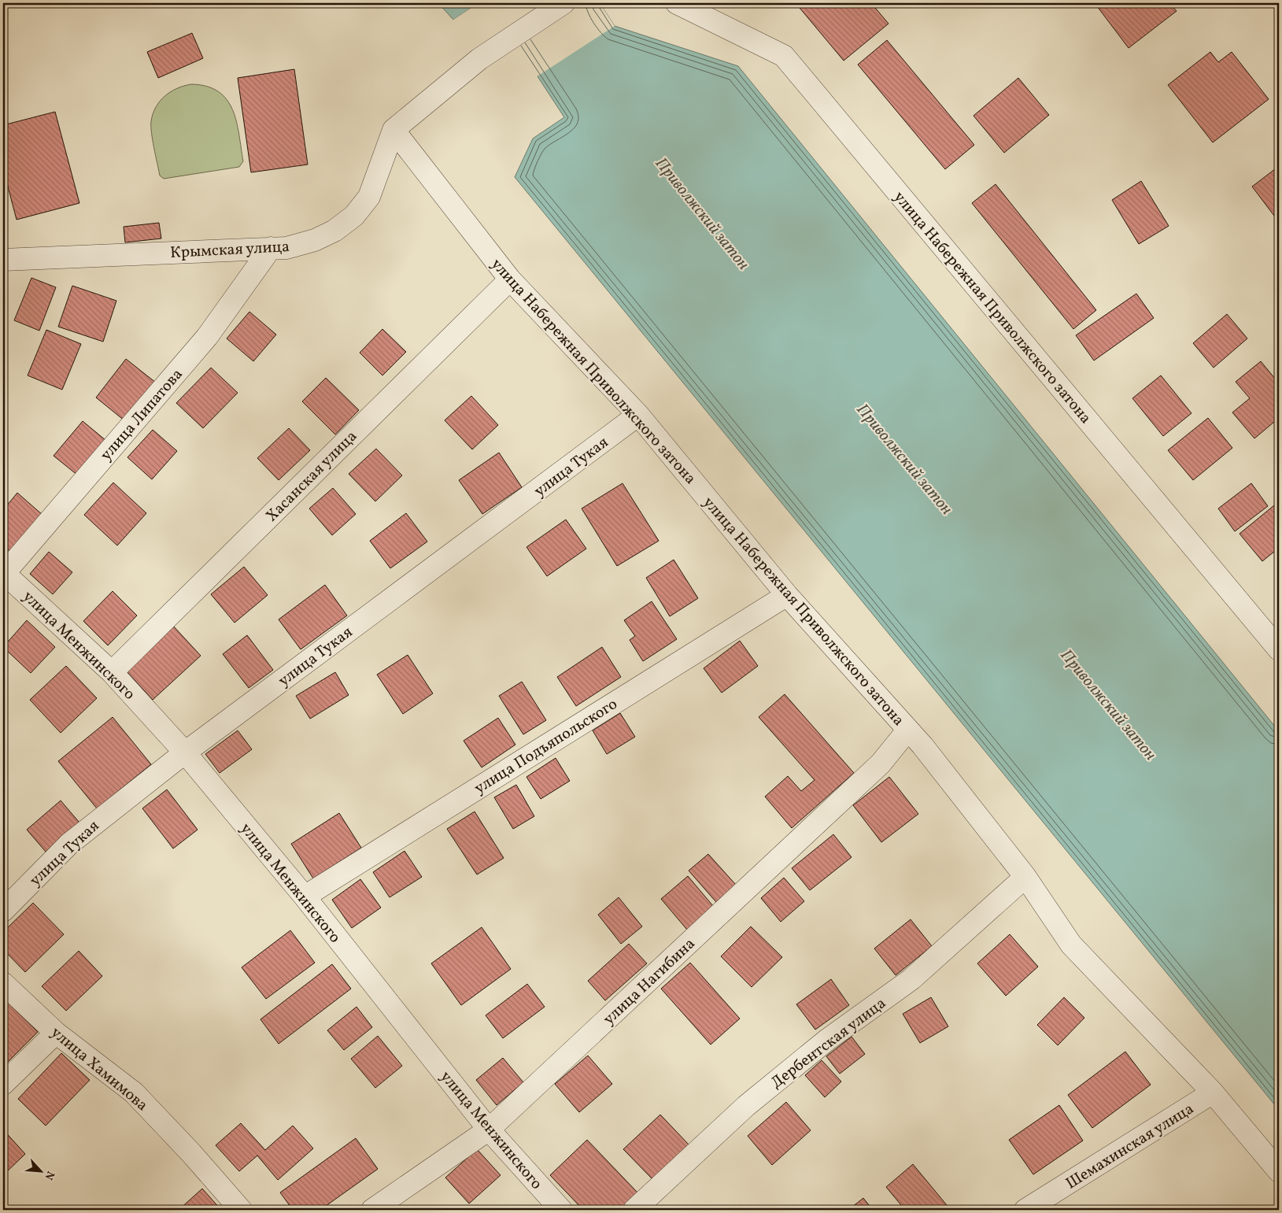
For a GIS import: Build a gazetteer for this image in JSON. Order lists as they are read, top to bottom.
{
  "streets": {
    "street": [
      "Крымская улица",
      "улица Набережная Приволжского затона",
      "улица Липатова",
      "улица Тукая",
      "Хасанская улица",
      "улица Менжинского",
      "улица Подъяпольского",
      "улица Нагибина",
      "Дербентская улица",
      "улица Хамимова",
      "Шемахинская улица"
    ]
  },
  "crossings": [
    ["Крымская улица", "улица Набережная Приволжского затона"],
    ["Крымская улица", "улица Липатова"],
    ["улица Набережная Приволжского затона", "улица Тукая"],
    ["улица Набережная Приволжского затона", "Хасанская улица"],
    ["улица Набережная Приволжского затона", "улица Подъяпольского"],
    ["улица Набережная Приволжского затона", "улица Нагибина"],
    ["улица Набережная Приволжского затона", "Дербентская улица"],
    ["улица Набережная Приволжского затона", "Шемахинская улица"],
    ["улица Липатова", "улица Менжинского"],
    ["улица Тукая", "улица Менжинского"],
    ["Хасанская улица", "улица Менжинского"],
    ["улица Менжинского", "улица Подъяпольского"],
    ["улица Менжинского", "улица Нагибина"]
  ],
  "water": ["Приволжский затон"],
  "north": "bottom right"
}
